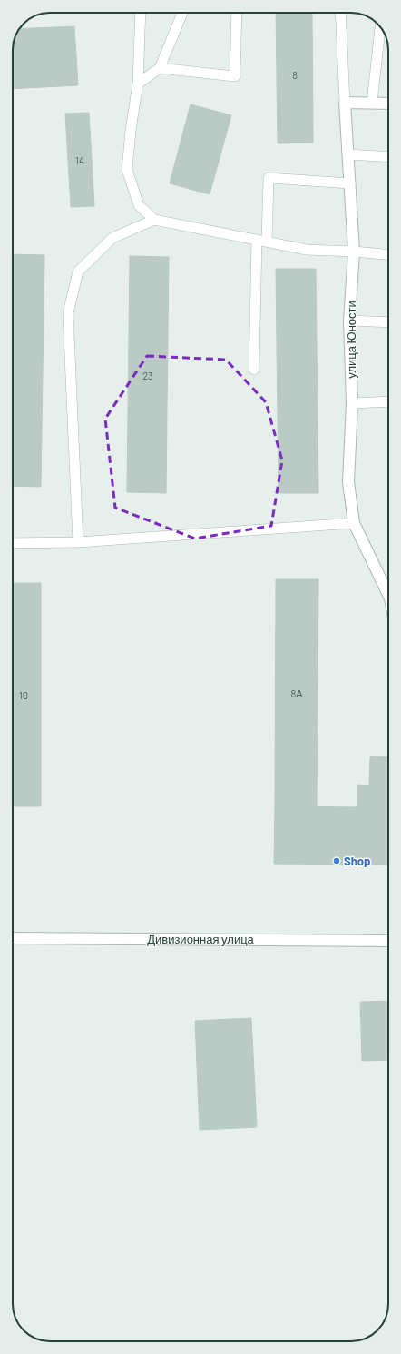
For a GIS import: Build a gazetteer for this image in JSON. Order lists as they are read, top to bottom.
{
  "streets": {
    "street": ["улица Юности", "Дивизионная улица"]
  },
  "places": ["Shop"],
  "house_numbers": [
    "8",
    "14",
    "23",
    "8А",
    "10"
  ]
}
